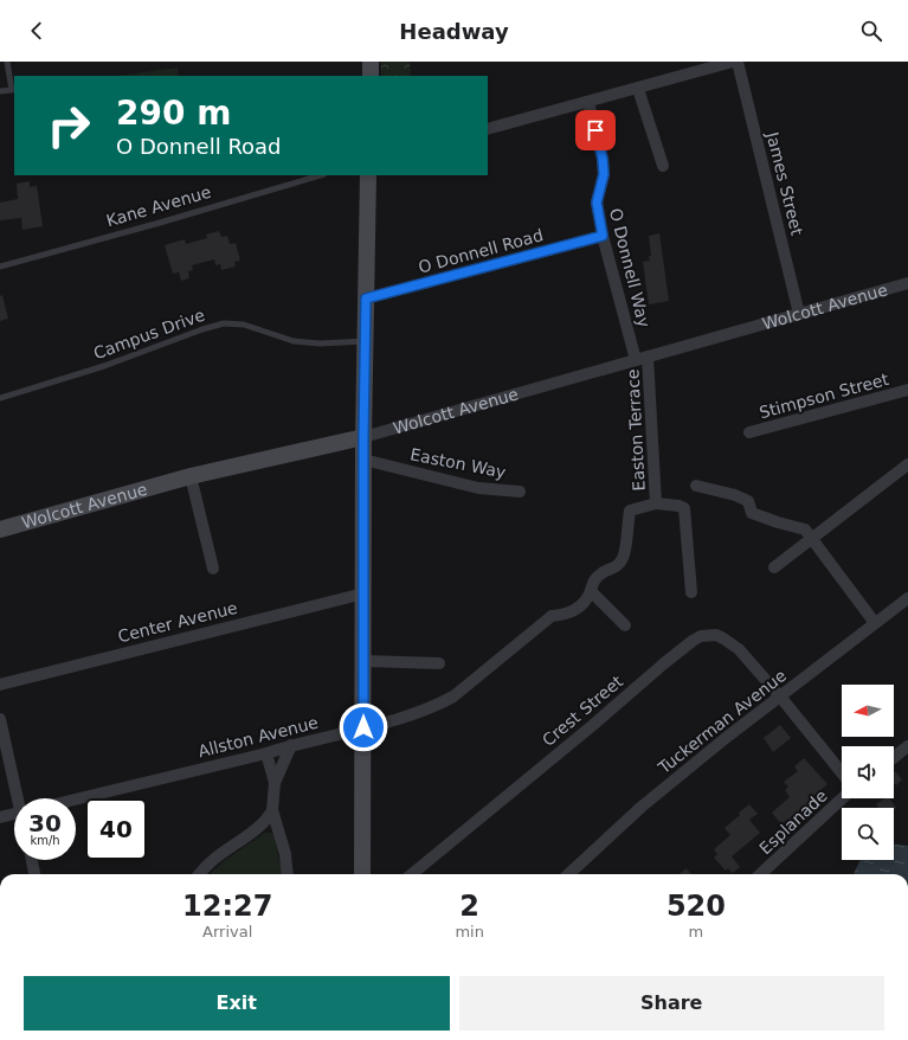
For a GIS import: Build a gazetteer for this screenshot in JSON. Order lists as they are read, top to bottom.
{
  "streets": {
    "street": [
      "James Street",
      "O Donnell Road",
      "O Donnell Way",
      "Wolcott Avenue",
      "Stimpson Street",
      "Easton Terrace",
      "Easton Way",
      "Center Avenue",
      "Crest Street",
      "Tuckerman Avenue",
      "Allston Avenue",
      "Esplanade"
    ],
    "lane": ["Kane Avenue", "Campus Drive"]
  },
  "crossings": [
    ["James Street", "Wolcott Avenue"],
    ["O Donnell Road", "O Donnell Way"],
    ["O Donnell Way", "Wolcott Avenue"],
    ["Wolcott Avenue", "Easton Terrace"],
    ["Easton Terrace", "Allston Avenue"],
    ["Crest Street", "Tuckerman Avenue"]
  ],
  "north": "left",
  "page": {
    "header": "Headway",
    "turn": ["290 m", "O Donnell Road"],
    "speed": "30 km/h",
    "limit": "40",
    "eta": [
      "12:27",
      "Arrival",
      "2",
      "min",
      "520",
      "m"
    ],
    "buttons": ["Exit", "Share"]
  }
}
